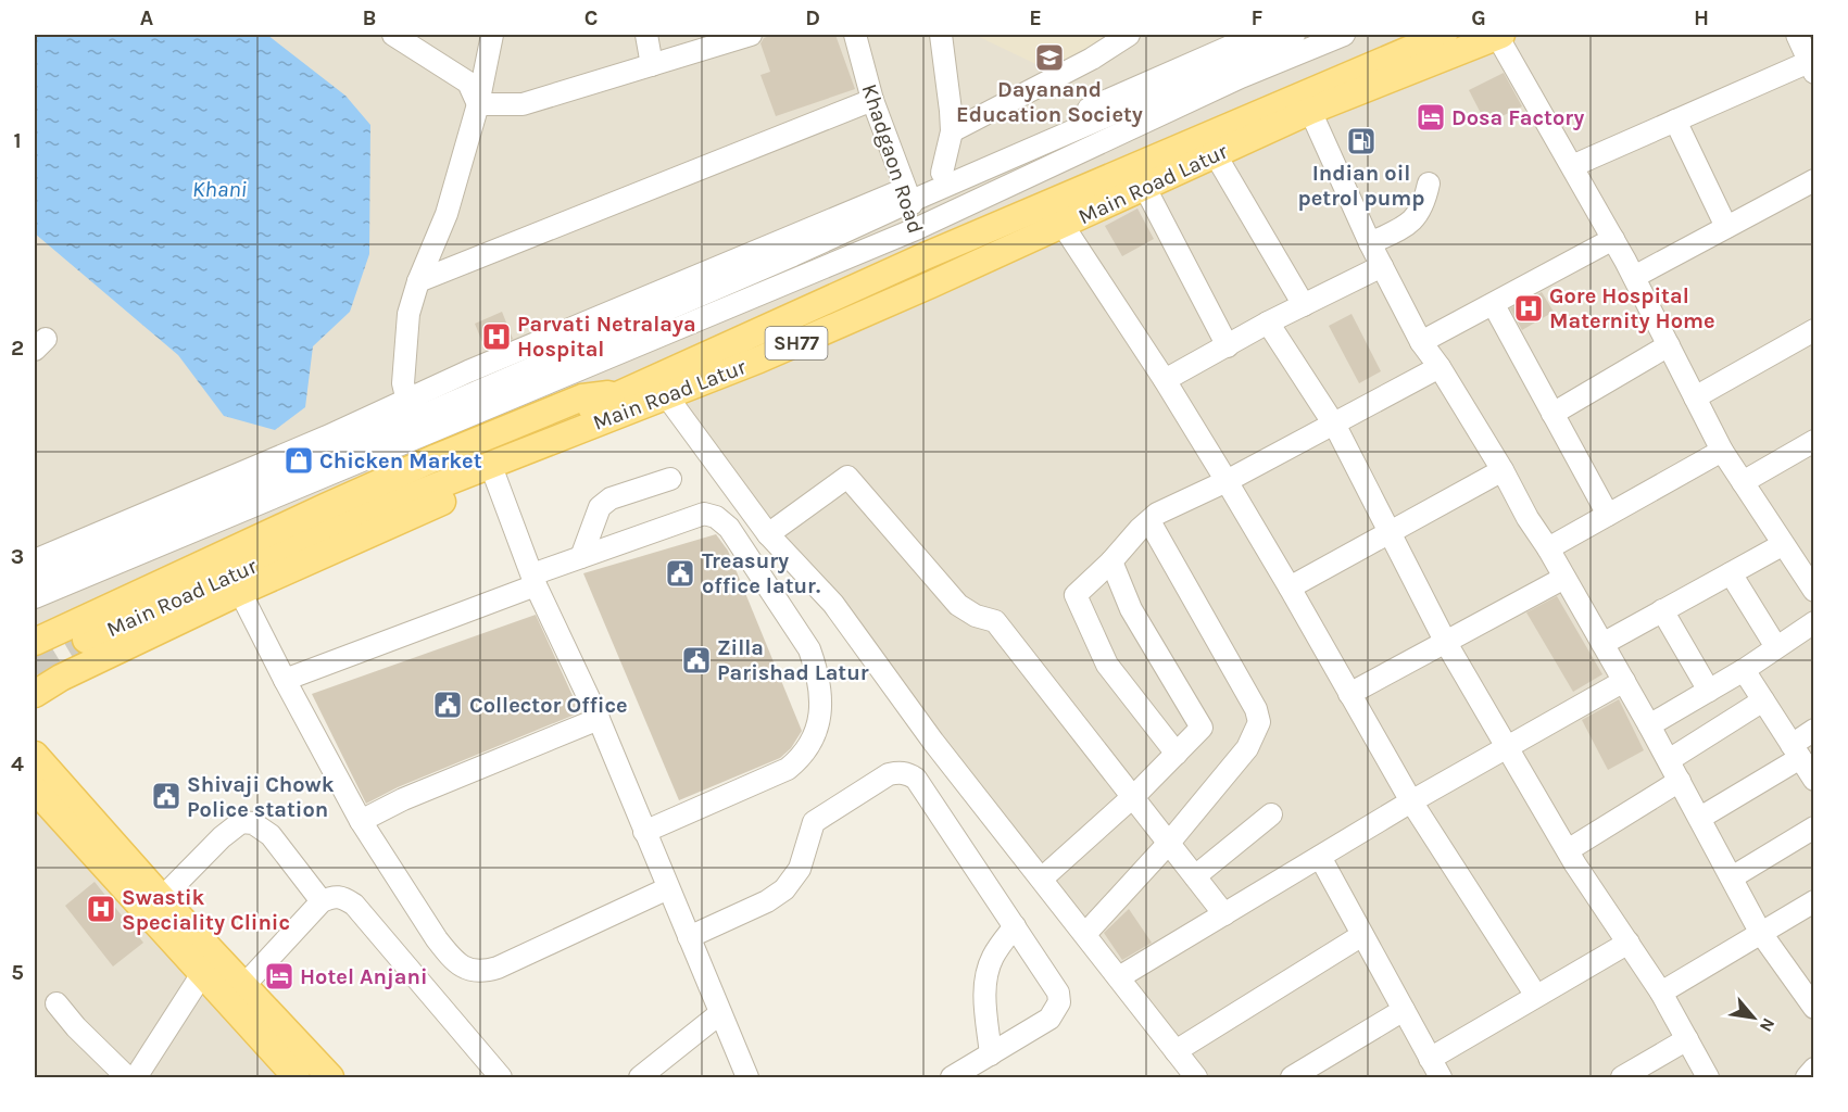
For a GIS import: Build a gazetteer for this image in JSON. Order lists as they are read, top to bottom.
{
  "streets": {
    "main road": ["Main Road Latur", "SH77"],
    "street": ["Khadgaon Road"]
  },
  "crossings": [
    ["Khadgaon Road", "Main Road Latur"],
    ["Main Road Latur", "SH77"]
  ],
  "water": ["Khani"],
  "places": {
    "school or university": ["Dayanand Education Society"],
    "hotel": ["Dosa Factory", "Hotel Anjani"],
    "fuel station": ["Indian oil petrol pump"],
    "hospital": ["Gore Hospital Maternity Home", "Parvati Netralaya Hospital", "Swastik Speciality Clinic"],
    "shop": ["Chicken Market"],
    "public building": [
      "Treasury office latur.",
      "Zilla Parishad Latur",
      "Collector Office",
      "Shivaji Chowk Police station"
    ]
  },
  "north": "bottom right",
  "grid": {
    "columns": [
      "A",
      "B",
      "C",
      "D",
      "E",
      "F",
      "G",
      "H"
    ],
    "rows": [
      "1",
      "2",
      "3",
      "4",
      "5"
    ]
  }
}
